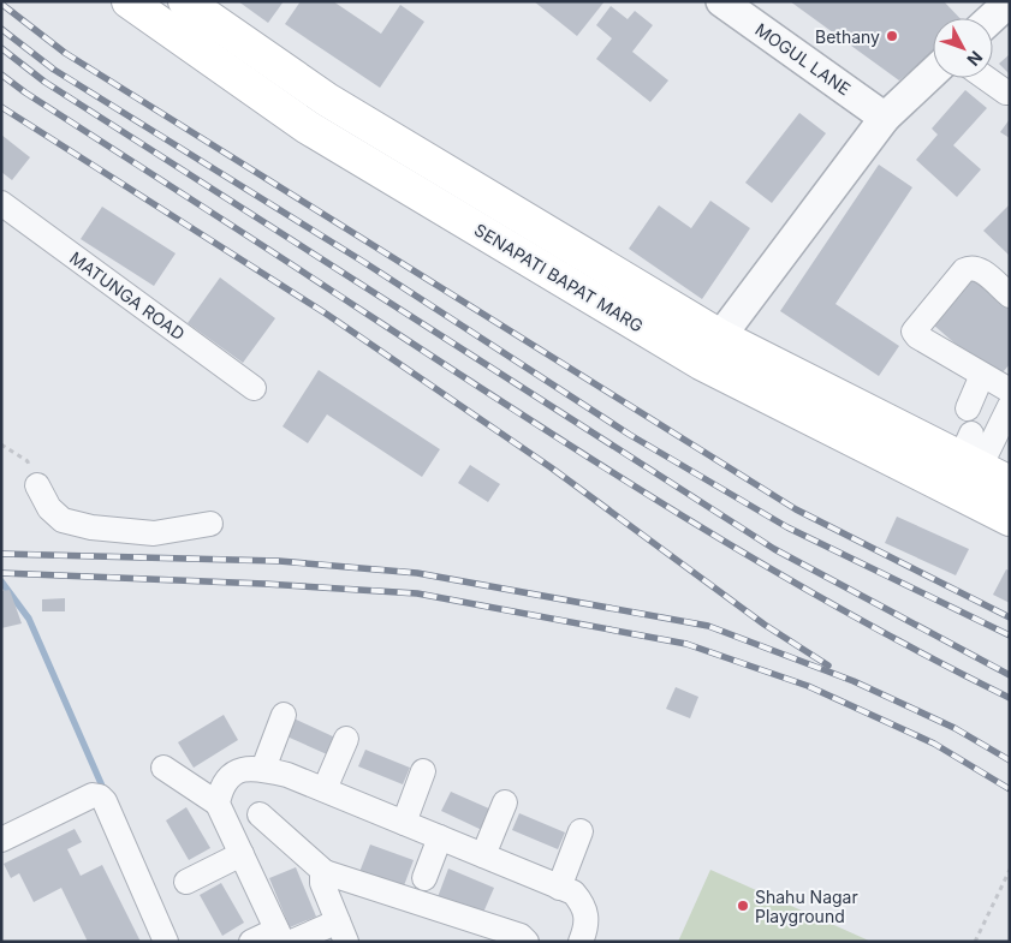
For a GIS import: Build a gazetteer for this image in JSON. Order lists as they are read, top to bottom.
{
  "streets": {
    "main road": ["SENAPATI BAPAT MARG"],
    "street": ["MOGUL LANE", "MATUNGA ROAD"]
  },
  "places": ["Bethany", "Shahu Nagar Playground"],
  "north": "bottom right"
}
